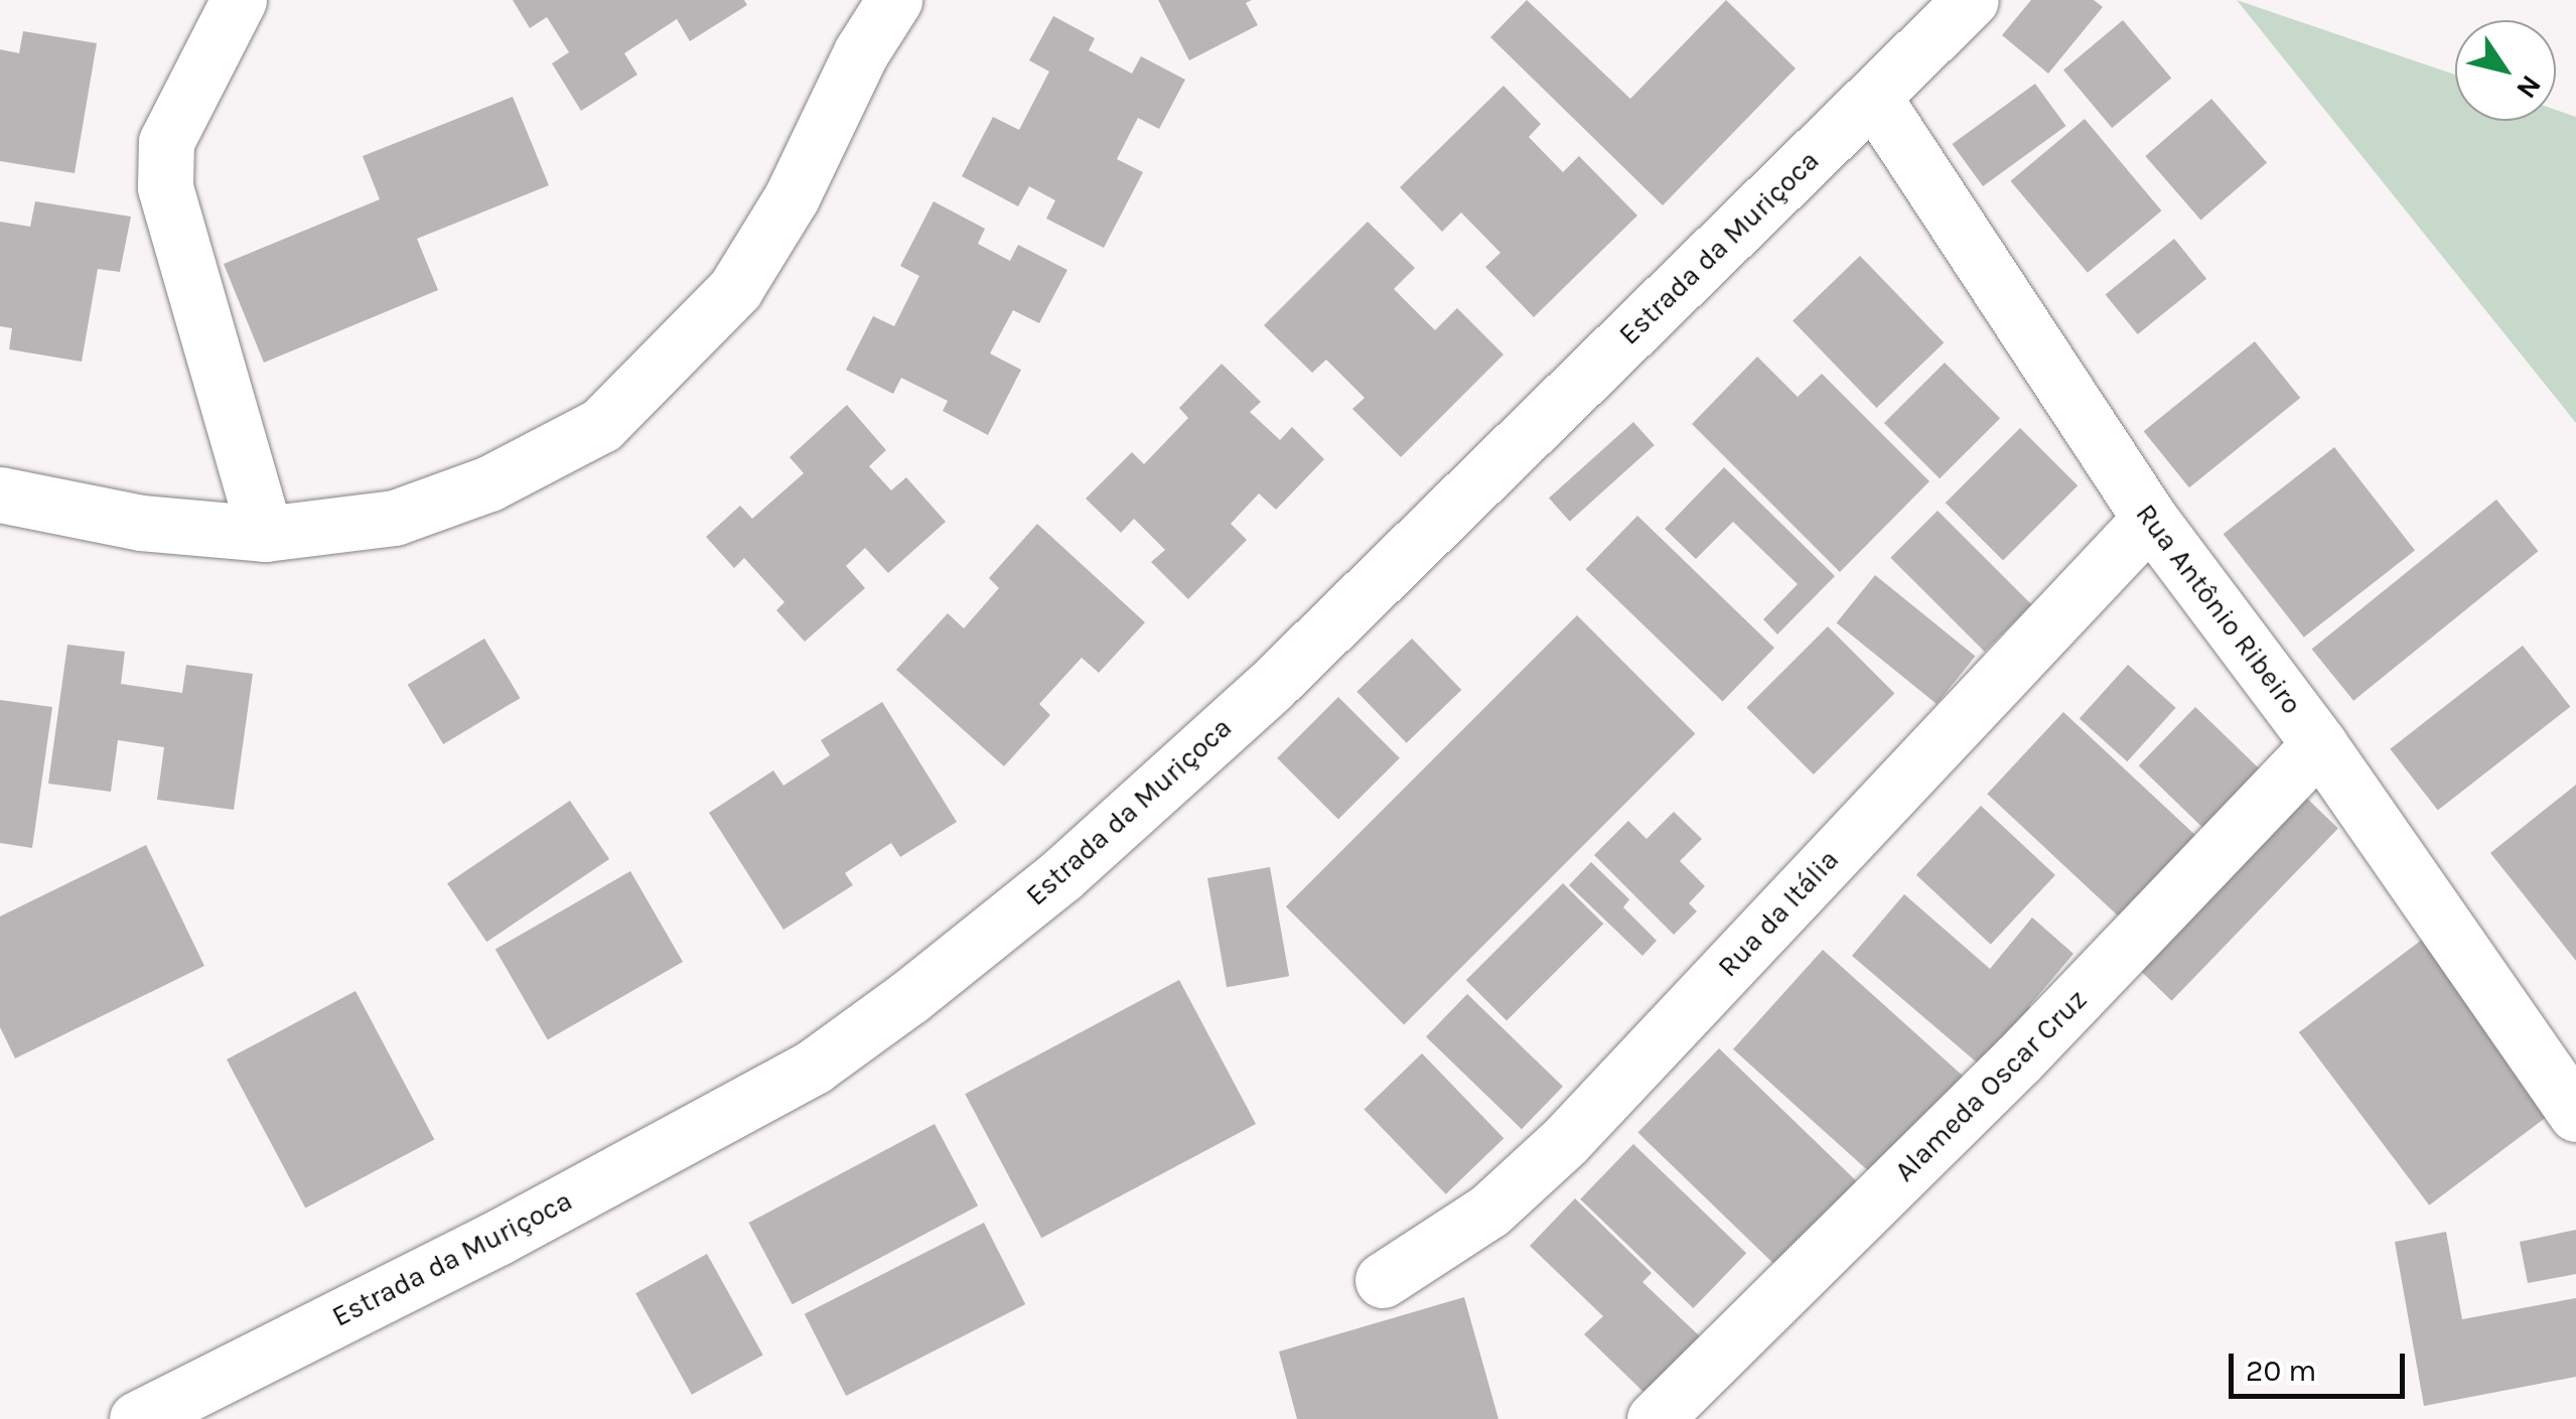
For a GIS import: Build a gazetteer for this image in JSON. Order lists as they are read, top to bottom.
{
  "streets": {
    "street": [
      "Estrada da Muriçoca",
      "Rua Antônio Ribeiro",
      "Rua da Itália",
      "Alameda Oscar Cruz"
    ]
  },
  "crossings": [
    ["Estrada da Muriçoca", "Rua Antônio Ribeiro"],
    ["Rua Antônio Ribeiro", "Rua da Itália"],
    ["Rua Antônio Ribeiro", "Alameda Oscar Cruz"]
  ],
  "scale_bar": "20 m",
  "north": "bottom right"
}
